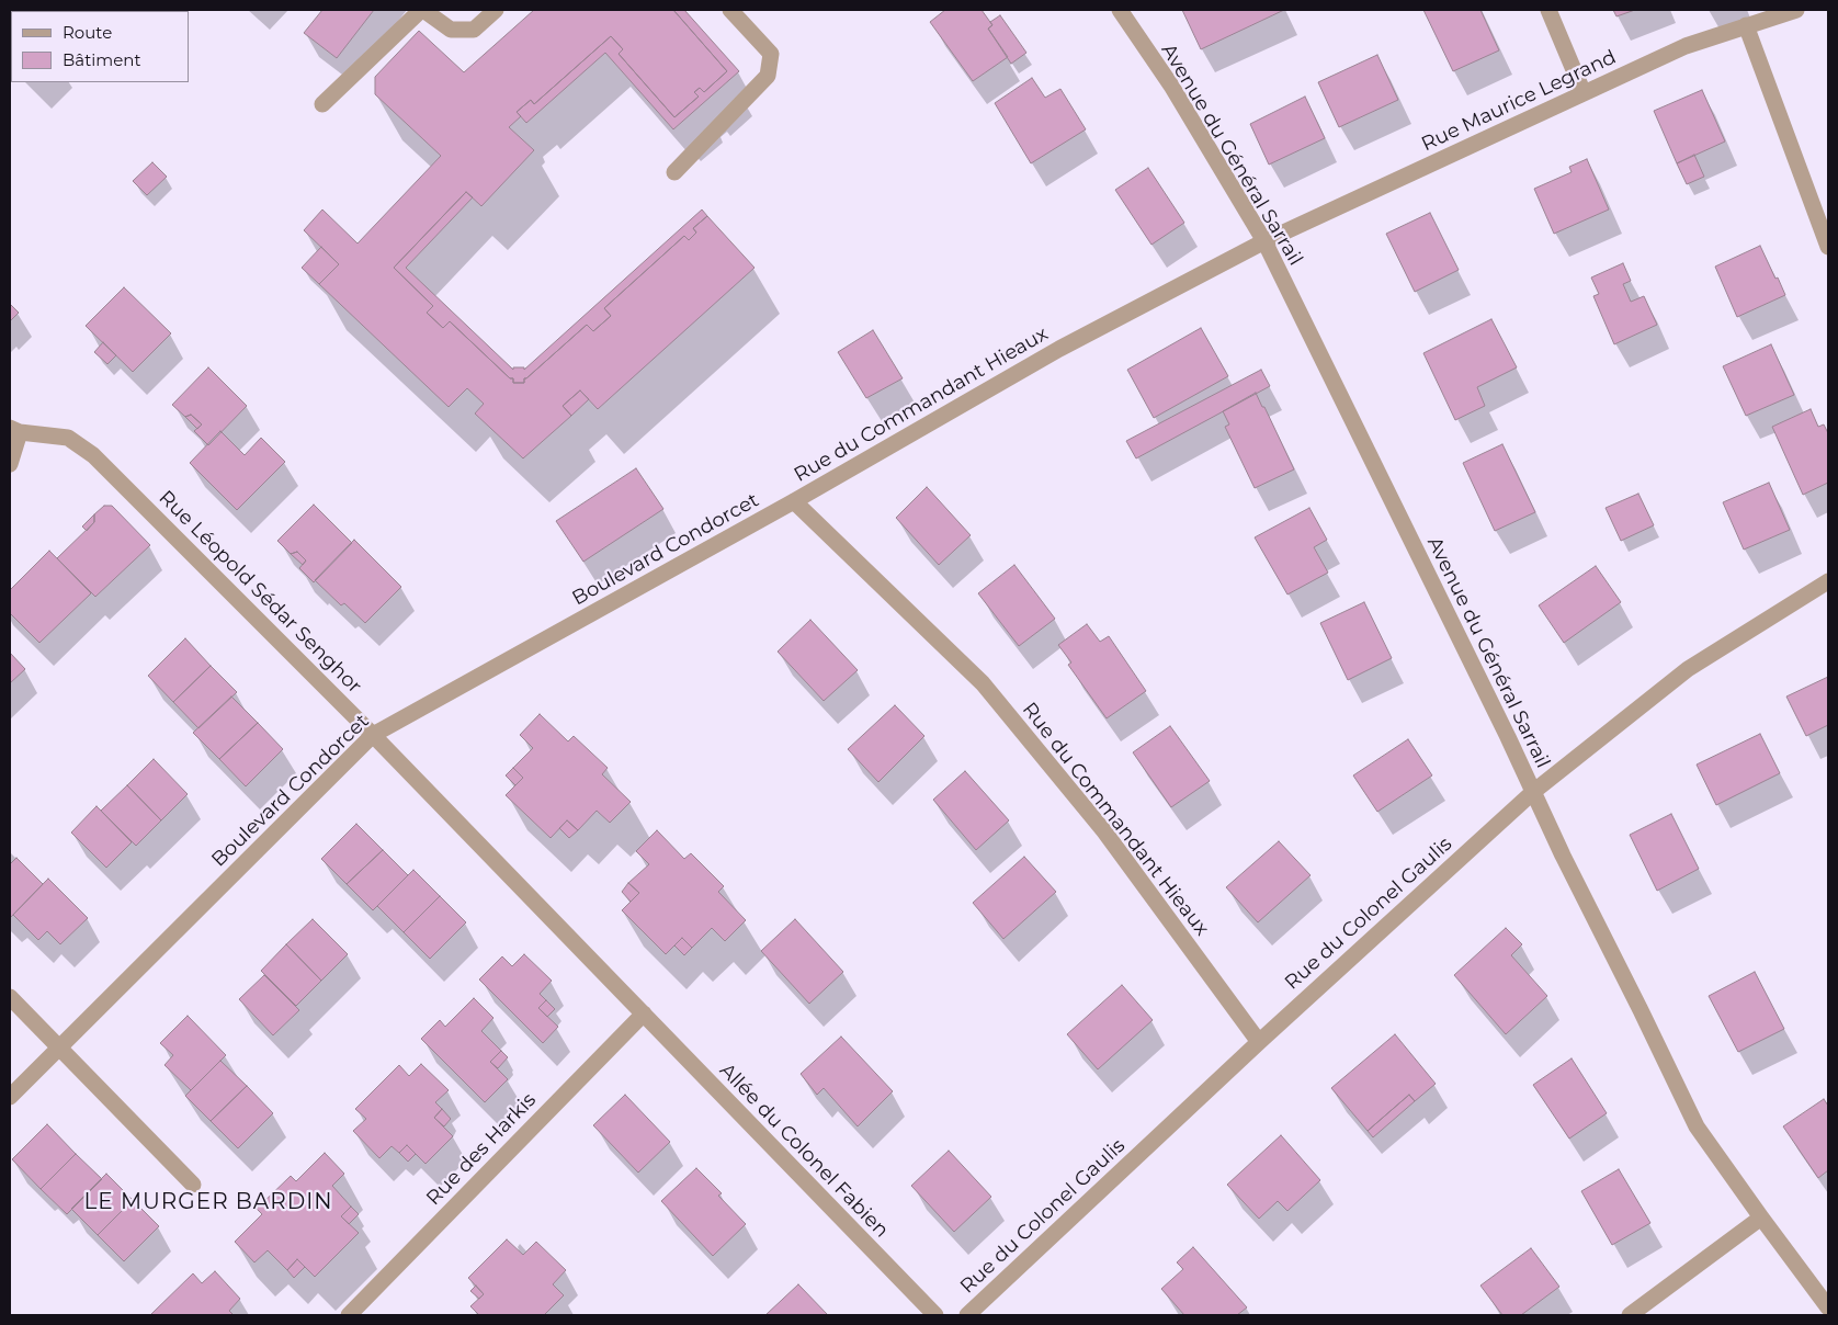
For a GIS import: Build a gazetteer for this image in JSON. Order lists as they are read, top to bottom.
{
  "streets": {
    "street": [
      "Rue Maurice Legrand",
      "Avenue du Général Sarrail",
      "Rue du Commandant Hieaux",
      "Boulevard Condorcet",
      "Rue Léopold Sédar Senghor",
      "Rue du Colonel Gaulis",
      "Rue des Harkis",
      "Allée du Colonel Fabien"
    ]
  },
  "crossings": [
    ["Rue Maurice Legrand", "Avenue du Général Sarrail"],
    ["Rue Maurice Legrand", "Rue du Commandant Hieaux"],
    ["Avenue du Général Sarrail", "Rue du Commandant Hieaux"],
    ["Avenue du Général Sarrail", "Rue du Colonel Gaulis"],
    ["Rue du Commandant Hieaux", "Boulevard Condorcet"],
    ["Rue du Commandant Hieaux", "Rue du Colonel Gaulis"],
    ["Boulevard Condorcet", "Rue Léopold Sédar Senghor"],
    ["Rue Léopold Sédar Senghor", "Rue des Harkis"],
    ["Rue Léopold Sédar Senghor", "Allée du Colonel Fabien"],
    ["Rue des Harkis", "Allée du Colonel Fabien"]
  ],
  "districts": ["LE MURGER BARDIN"],
  "legend": ["Route", "Bâtiment"]
}
